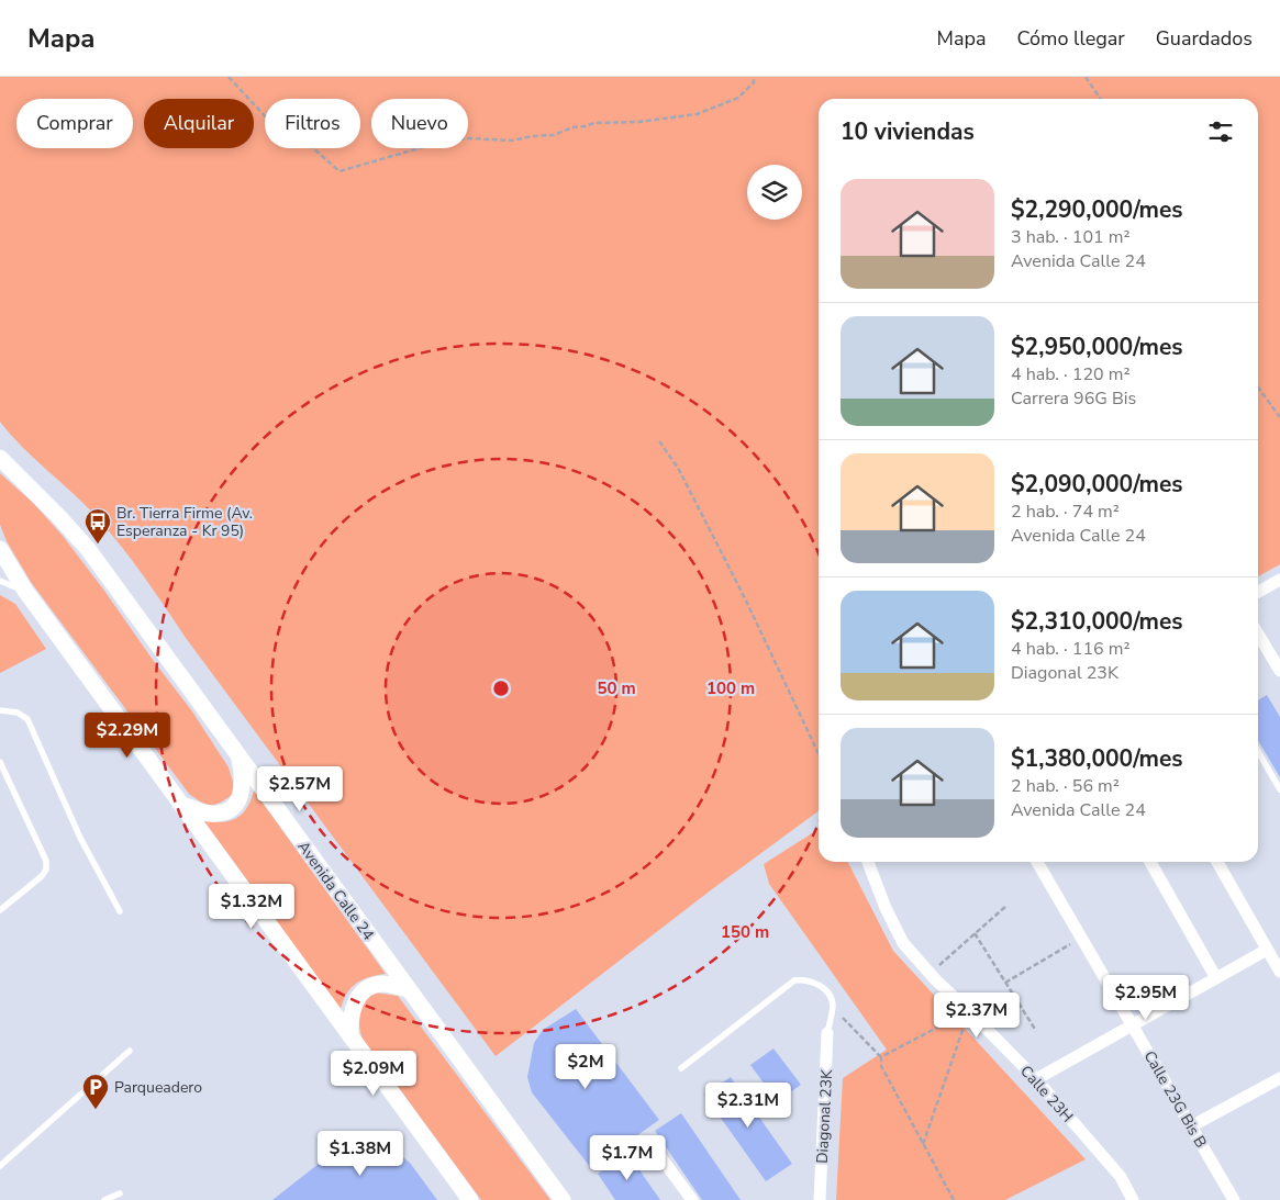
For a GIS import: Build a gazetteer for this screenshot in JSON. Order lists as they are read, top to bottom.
{
  "streets": {
    "main road": ["Avenida Calle 24"],
    "street": ["Calle 23H", "Calle 23G Bis B", "Diagonal 23K"]
  },
  "places": {
    "bus stop": ["Br. Tierra Firme (Av. Esperanza - Kr 95)"],
    "parking": ["Parqueadero"]
  },
  "page": {
    "header": "Mapa",
    "nav": ["Mapa", "Cómo llegar", "Guardados"],
    "chip": [
      "Comprar",
      "Alquilar",
      "Filtros",
      "Nuevo"
    ],
    "heading": "10 viviendas",
    "list": [
      {
        "name": "$2,290,000/mes",
        "note": "3 hab. · 101 m² · Avenida Calle 24"
      },
      {
        "name": "$2,950,000/mes",
        "note": "4 hab. · 120 m² · Carrera 96G Bis"
      },
      {
        "name": "$2,090,000/mes",
        "note": "2 hab. · 74 m² · Avenida Calle 24"
      },
      {
        "name": "$2,310,000/mes",
        "note": "4 hab. · 116 m² · Diagonal 23K"
      },
      {
        "name": "$1,380,000/mes",
        "note": "2 hab. · 56 m² · Avenida Calle 24"
      }
    ],
    "price": [
      "$2.29M",
      "$2.57M",
      "$1.32M",
      "$2.95M",
      "$2.37M",
      "$2M",
      "$2.09M",
      "$2.31M",
      "$1.38M",
      "$1.7M"
    ]
  },
  "rings": ["50 m", "100 m", "150 m"]
}
